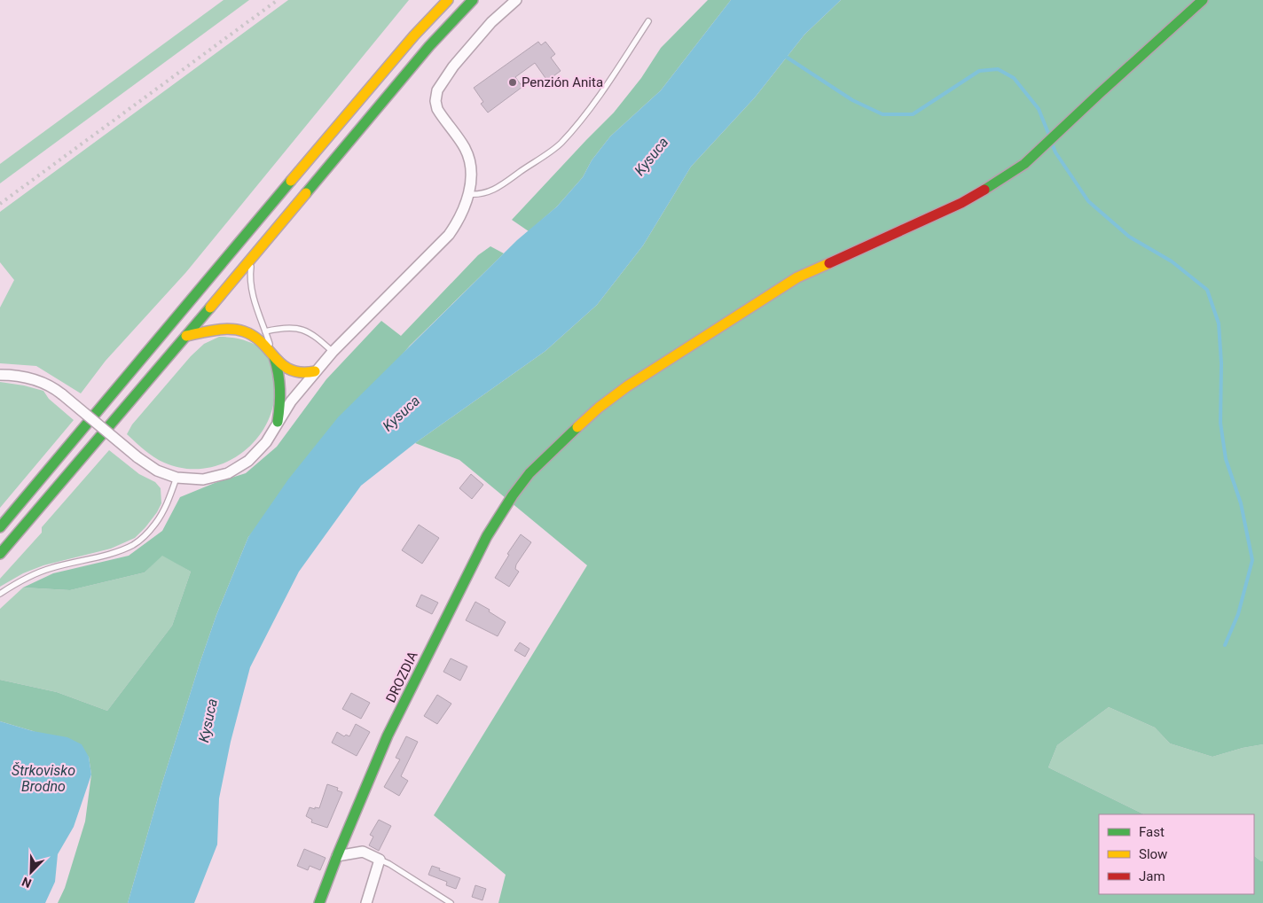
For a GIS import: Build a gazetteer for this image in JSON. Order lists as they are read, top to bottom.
{
  "streets": {
    "main road": ["DROZDIA"]
  },
  "water": ["Kysuca", "Štrkovisko Brodno"],
  "places": ["Penzión Anita"],
  "legend": ["Fast", "Slow", "Jam"],
  "north": "bottom left"
}
